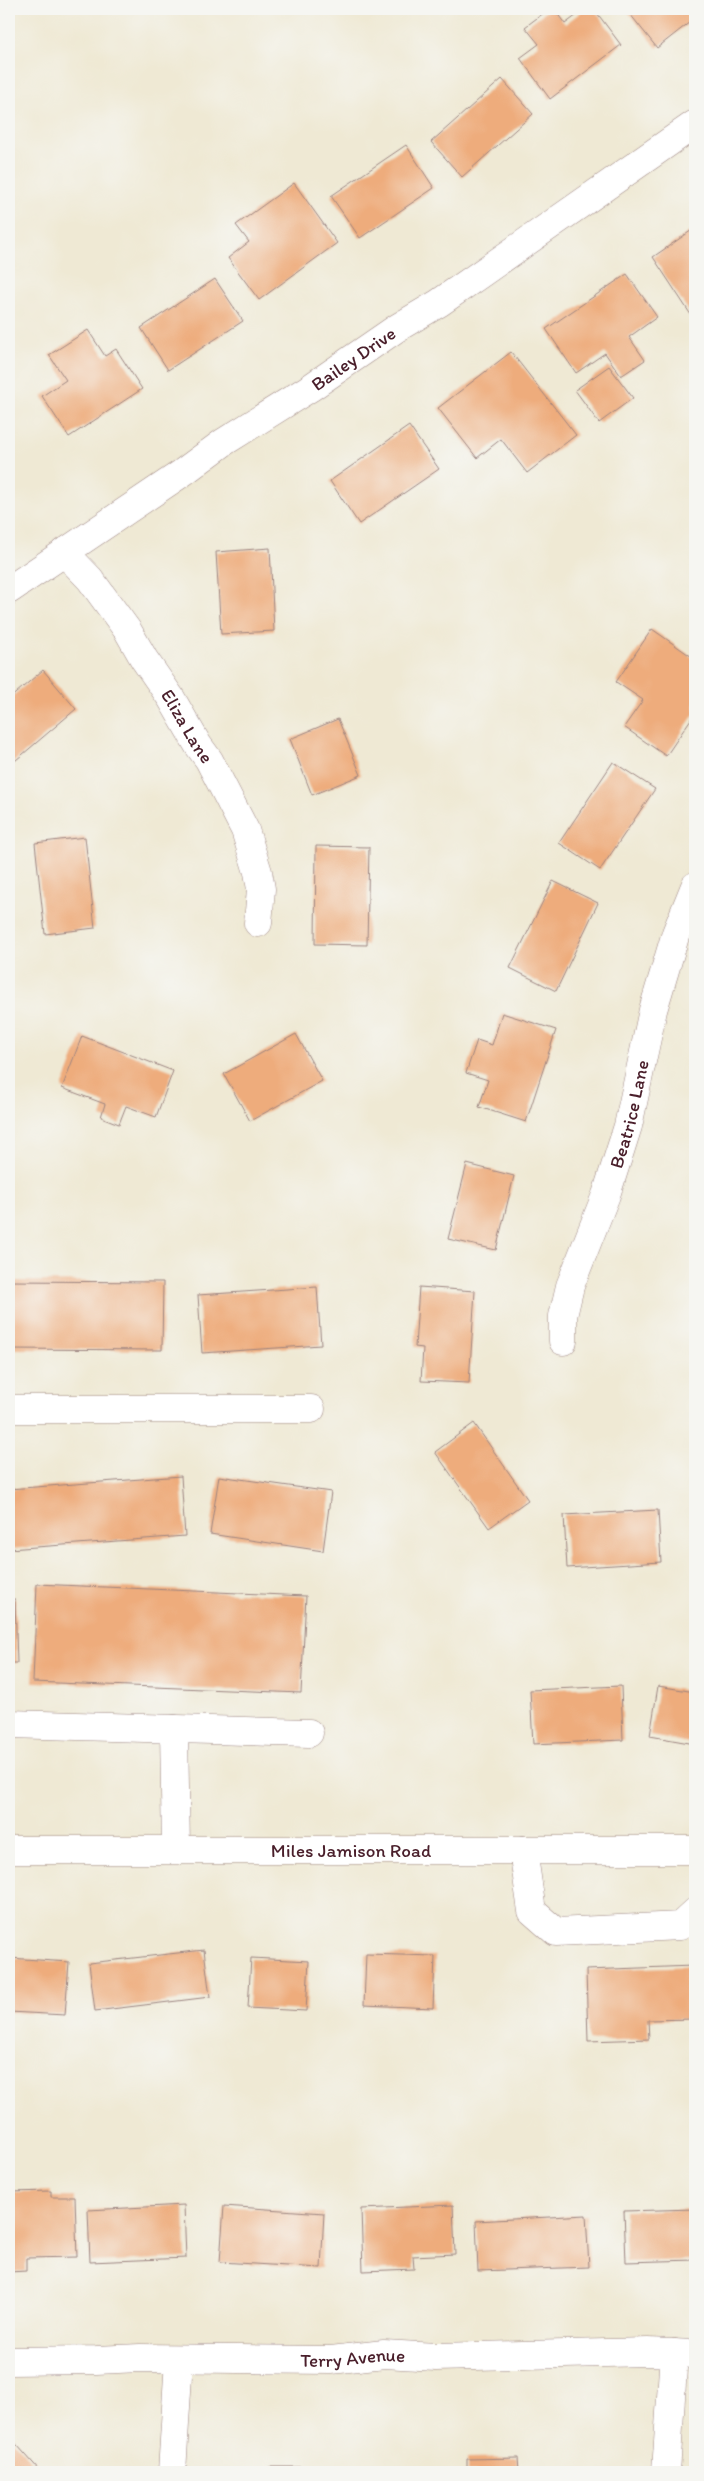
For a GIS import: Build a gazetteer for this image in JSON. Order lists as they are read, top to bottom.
{
  "streets": {
    "street": [
      "Bailey Drive",
      "Eliza Lane",
      "Beatrice Lane",
      "Miles Jamison Road",
      "Terry Avenue"
    ]
  },
  "crossings": [
    ["Bailey Drive", "Eliza Lane"]
  ]
}
